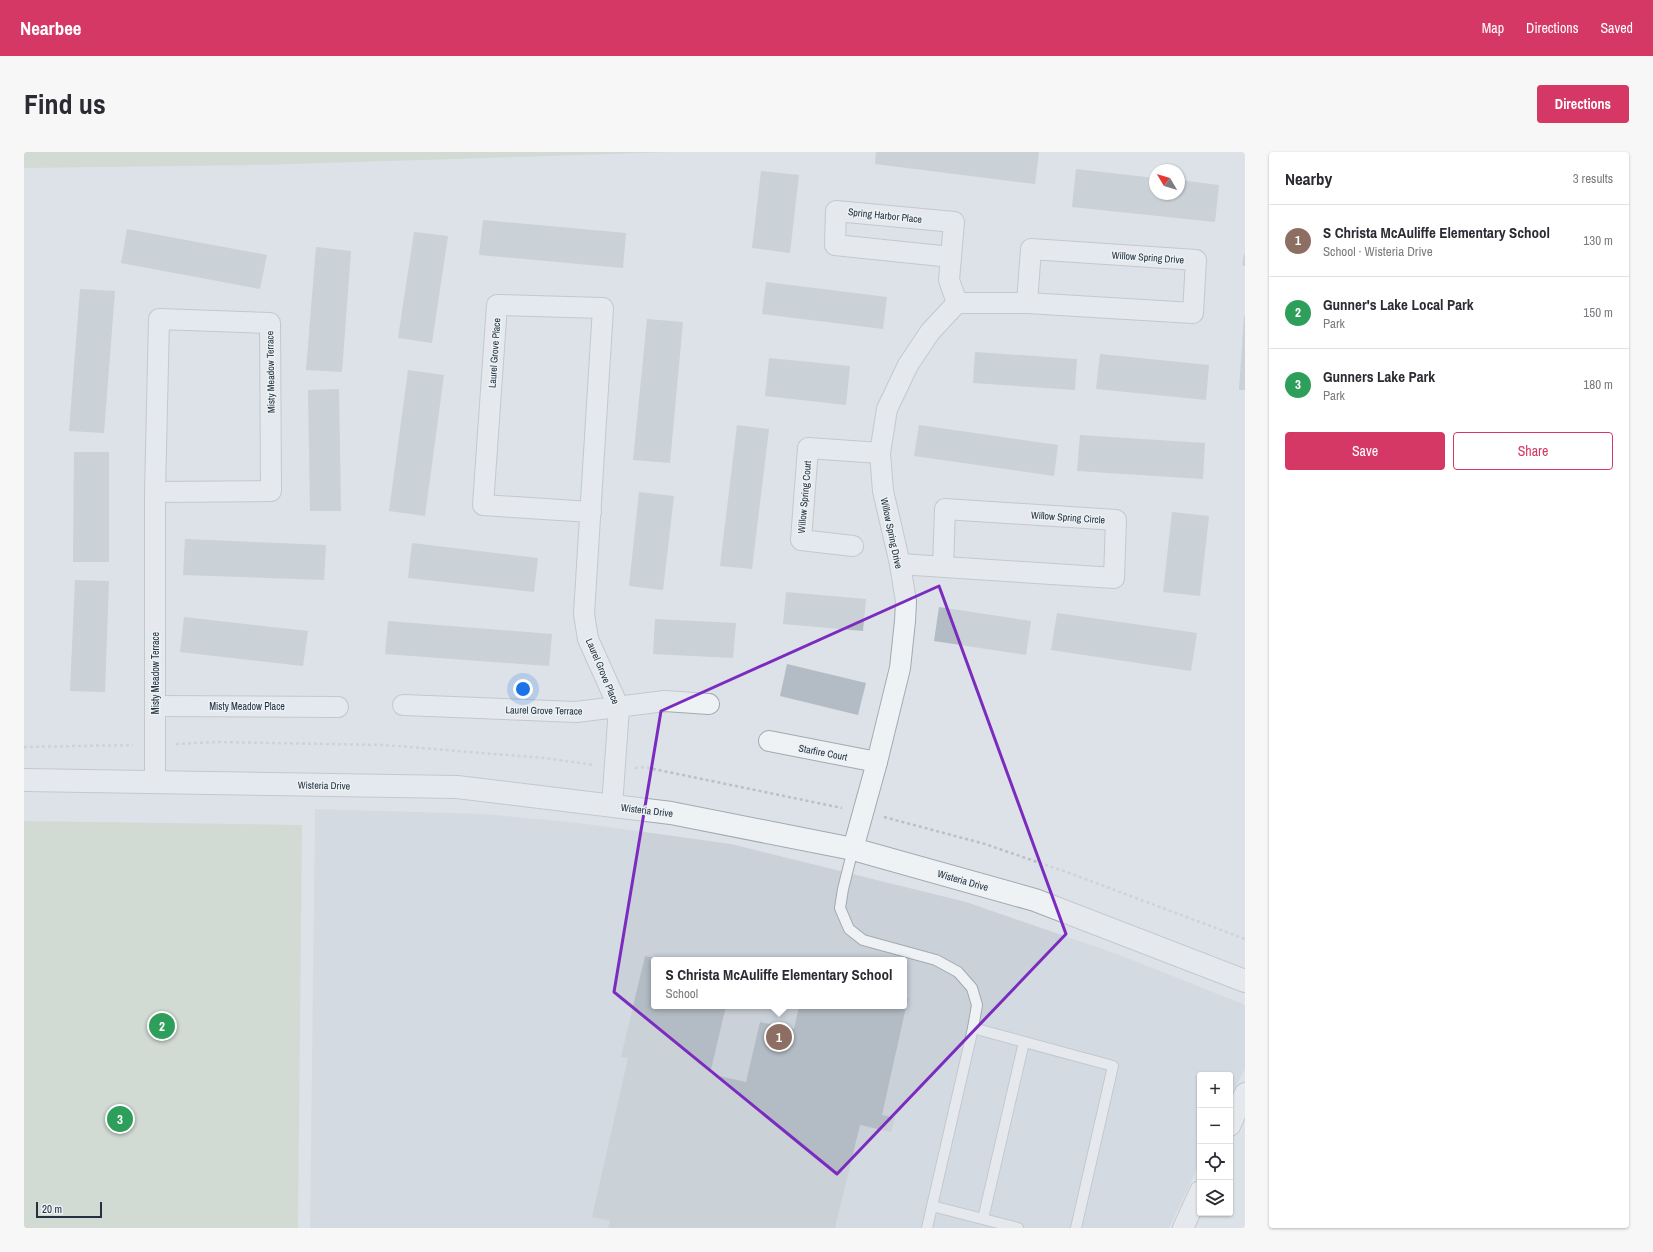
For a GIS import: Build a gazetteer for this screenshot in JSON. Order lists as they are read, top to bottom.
{
  "streets": {
    "street": [
      "Spring Harbor Place",
      "Willow Spring Drive",
      "Laurel Grove Place",
      "Misty Meadow Terrace",
      "Willow Spring Court",
      "Willow Spring Circle",
      "Misty Meadow Place",
      "Laurel Grove Terrace",
      "Starfire Court",
      "Wisteria Drive"
    ]
  },
  "crossings": [
    ["Spring Harbor Place", "Willow Spring Drive"],
    ["Willow Spring Drive", "Willow Spring Court"],
    ["Willow Spring Drive", "Willow Spring Circle"],
    ["Willow Spring Drive", "Starfire Court"],
    ["Willow Spring Drive", "Wisteria Drive"],
    ["Laurel Grove Place", "Laurel Grove Terrace"],
    ["Laurel Grove Place", "Wisteria Drive"],
    ["Misty Meadow Terrace", "Misty Meadow Place"],
    ["Misty Meadow Terrace", "Wisteria Drive"]
  ],
  "scale_bar": "20 m",
  "north": "top left",
  "page": {
    "header": "Nearbee",
    "nav": ["Map", "Directions", "Saved"],
    "title": "Find us",
    "buttons": [
      "Directions",
      ["Save", "Share"]
    ],
    "heading": ["Nearby", "3 results"],
    "list": [
      {
        "mark": "1",
        "name": "S Christa McAuliffe Elementary School",
        "note": "School · Wisteria Drive",
        "value": "130 m"
      },
      {
        "mark": "2",
        "name": "Gunner's Lake Local Park",
        "note": "Park",
        "value": "150 m"
      },
      {
        "mark": "3",
        "name": "Gunners Lake Park",
        "note": "Park",
        "value": "180 m"
      }
    ],
    "popup": ["S Christa McAuliffe Elementary School", "School"],
    "pins": ["2", "1", "3"],
    "map_buttons": ["+", "−"],
    "scale": "20 m"
  }
}
